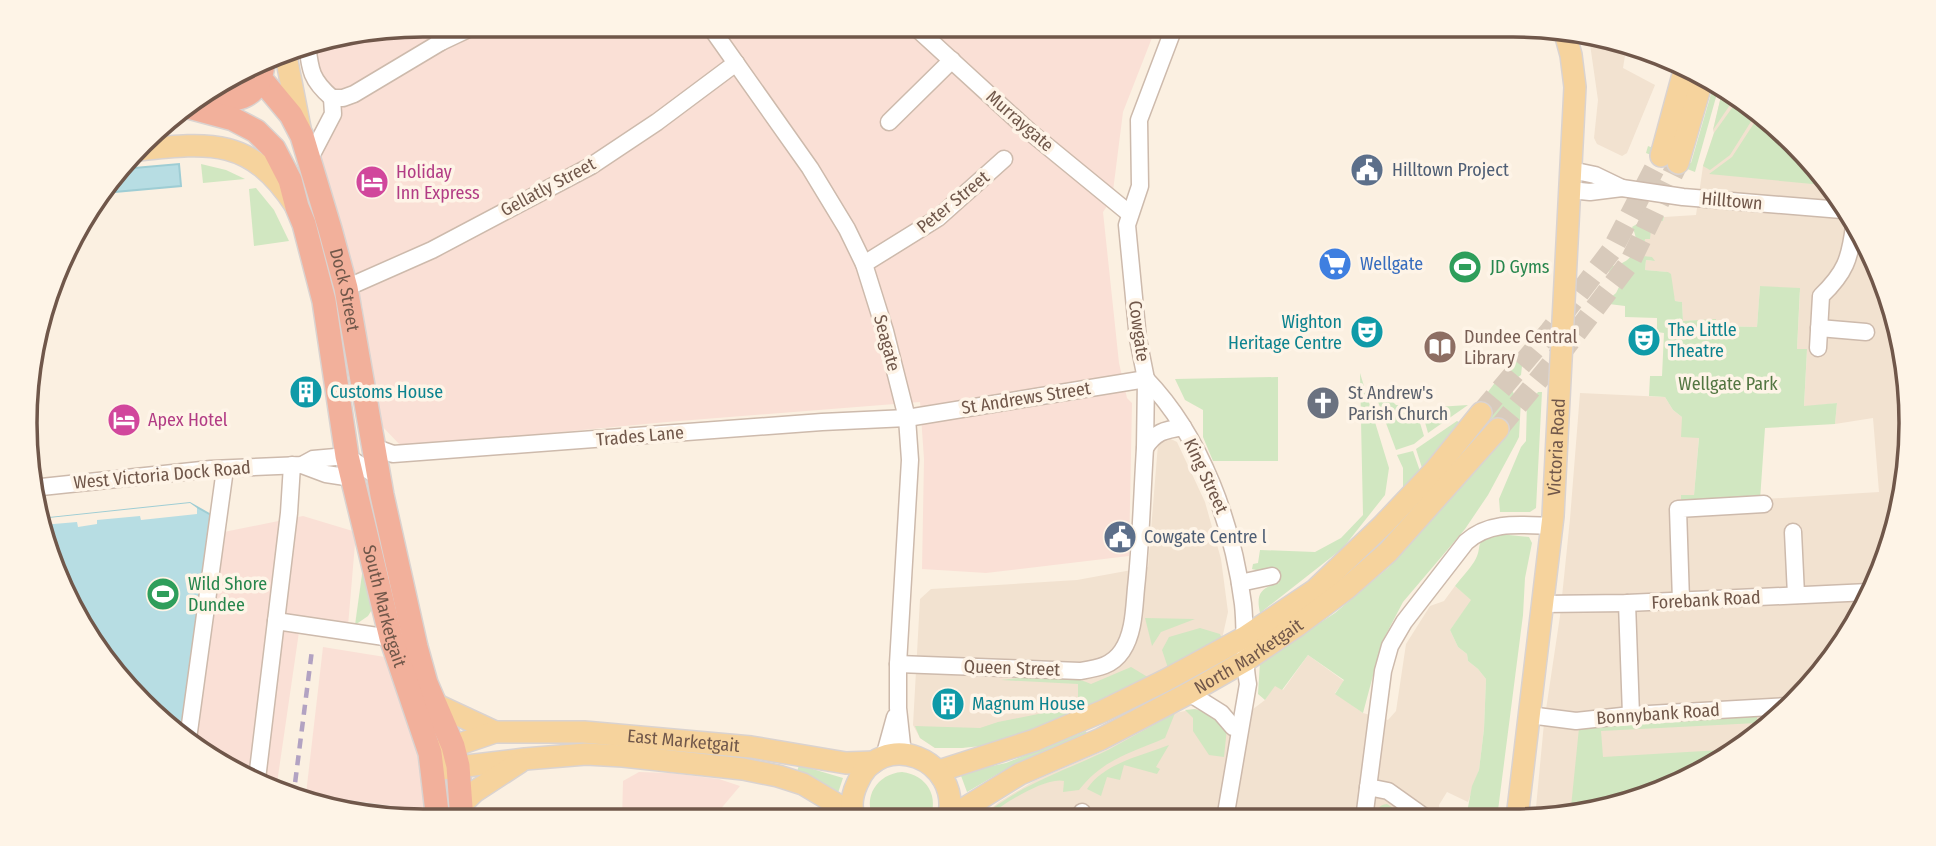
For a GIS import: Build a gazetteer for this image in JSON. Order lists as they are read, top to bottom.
{
  "streets": {
    "highway": ["Dock Street", "South Marketgait"],
    "main road": ["Victoria Road", "North Marketgait", "East Marketgait"],
    "street": [
      "Murraygate",
      "Gellatly Street",
      "Hilltown",
      "Peter Street",
      "Cowgate",
      "Seagate",
      "St Andrews Street",
      "Trades Lane",
      "West Victoria Dock Road",
      "King Street",
      "Forebank Road",
      "Queen Street",
      "Bonnybank Road"
    ]
  },
  "crossings": [
    ["Murraygate", "Cowgate"],
    ["Gellatly Street", "Dock Street"],
    ["Gellatly Street", "Seagate"],
    ["Hilltown", "Victoria Road"],
    ["Peter Street", "Seagate"],
    ["Dock Street", "Trades Lane"],
    ["Dock Street", "West Victoria Dock Road"],
    ["Dock Street", "South Marketgait"],
    ["Cowgate", "St Andrews Street"],
    ["Cowgate", "King Street"],
    ["Cowgate", "Queen Street"],
    ["Seagate", "St Andrews Street"],
    ["Seagate", "Trades Lane"],
    ["Seagate", "Queen Street"],
    ["Seagate", "East Marketgait"],
    ["St Andrews Street", "Trades Lane"],
    ["St Andrews Street", "King Street"],
    ["Trades Lane", "West Victoria Dock Road"],
    ["Trades Lane", "South Marketgait"],
    ["Victoria Road", "Forebank Road"],
    ["Victoria Road", "Bonnybank Road"],
    ["West Victoria Dock Road", "South Marketgait"],
    ["King Street", "North Marketgait"],
    ["South Marketgait", "East Marketgait"]
  ],
  "parks": ["Wellgate Park"],
  "places": {
    "public building": ["Hilltown Project", "Cowgate Centre l"],
    "hotel": ["Holiday Inn Express", "Apex Hotel"],
    "supermarket": ["Wellgate"],
    "sports": ["JD Gyms", "Wild Shore Dundee"],
    "theatre": ["Wighton Heritage Centre", "The Little Theatre"],
    "library": ["Dundee Central Library"],
    "building": ["Customs House", "Magnum House"],
    "church": ["St Andrew's Parish Church"]
  }
}
